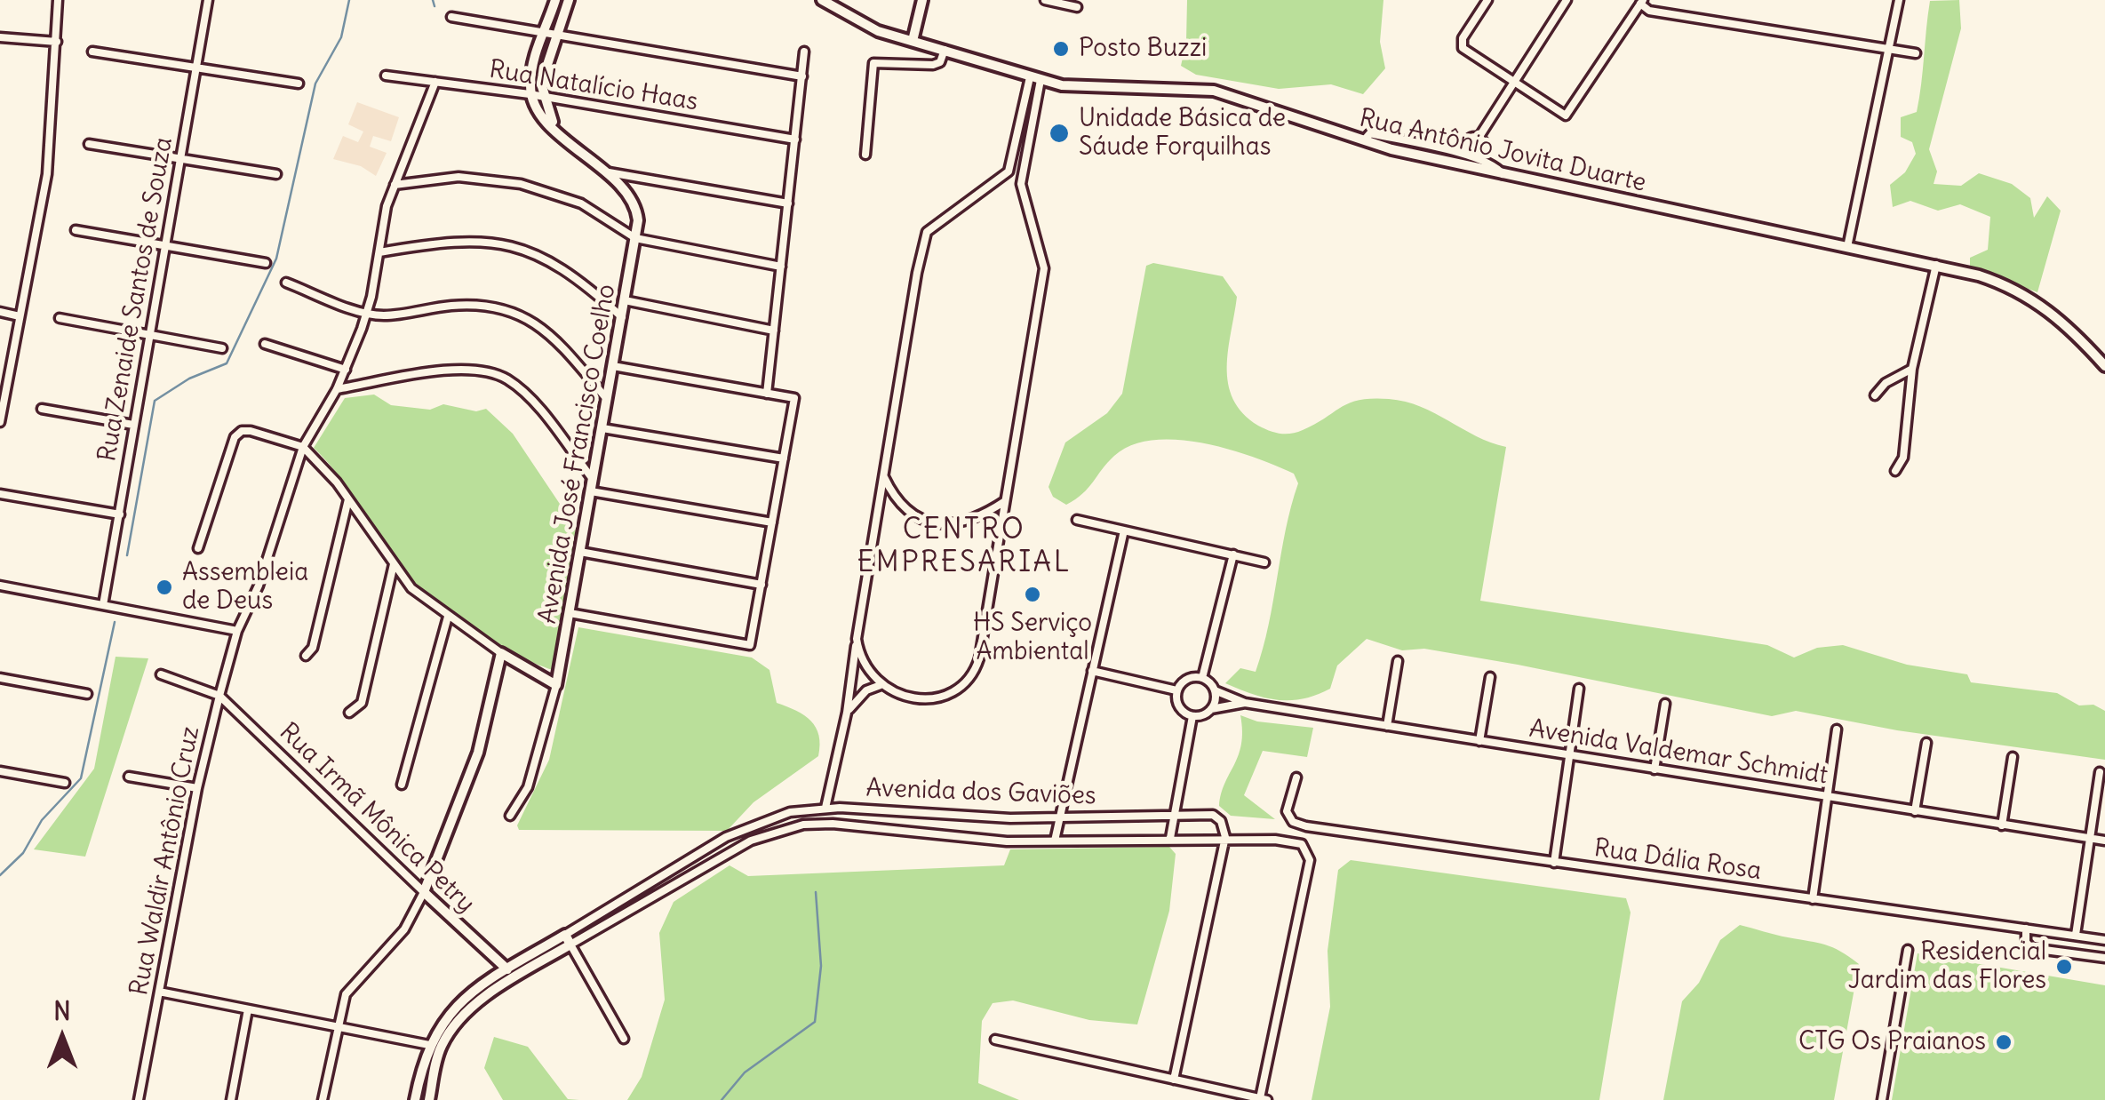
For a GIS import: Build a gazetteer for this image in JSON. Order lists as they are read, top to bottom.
{
  "streets": {
    "street": [
      "Rua Natalício Haas",
      "Rua Antônio Jovita Duarte",
      "Rua Zenaide Santos de Souza",
      "Avenida José Francisco Coelho",
      "Avenida Valdemar Schmidt",
      "Avenida dos Gaviões",
      "Rua Irmã Mônica Petry",
      "Rua Dália Rosa",
      "Rua Waldir Antônio Cruz"
    ]
  },
  "crossings": [
    ["Rua Natalício Haas", "Avenida José Francisco Coelho"],
    ["Rua Natalício Haas", "Rua Waldir Antônio Cruz"],
    ["Rua Irmã Mônica Petry", "Rua Waldir Antônio Cruz"]
  ],
  "districts": ["CENTRO EMPRESARIAL"],
  "places": [
    "Posto Buzzi",
    "Unidade Básica de Sáude Forquilhas",
    "Assembleia de Deus",
    "HS Serviço Ambiental",
    "Residencial Jardim das Flores",
    "CTG Os Praianos"
  ],
  "north": "top"
}
